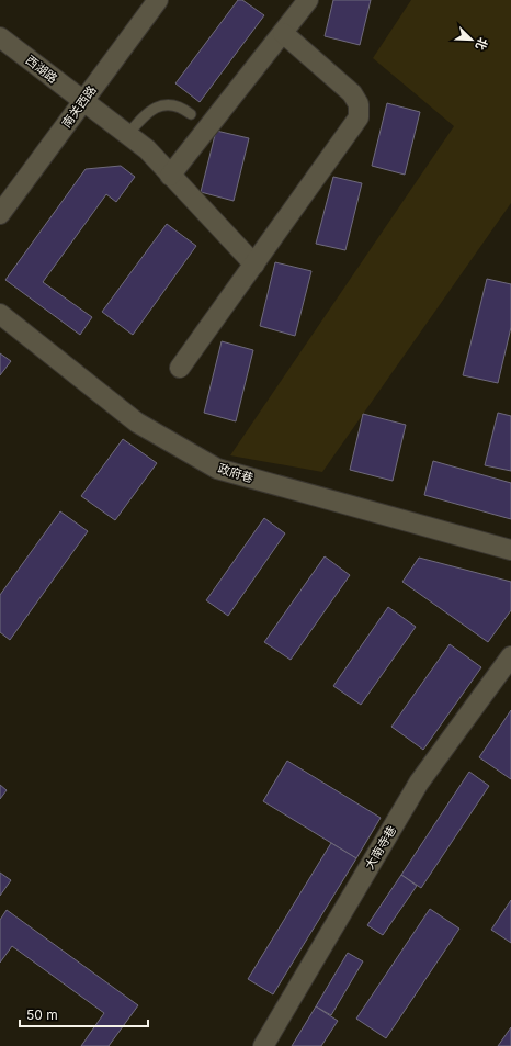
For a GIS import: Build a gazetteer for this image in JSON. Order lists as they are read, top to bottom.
{
  "streets": {
    "street": [
      "西湖路",
      "南关西路",
      "政府巷",
      "大南寺巷"
    ]
  },
  "crossings": [
    ["西湖路", "南关西路"]
  ],
  "scale_bar": "50 m",
  "north": "bottom right"
}
